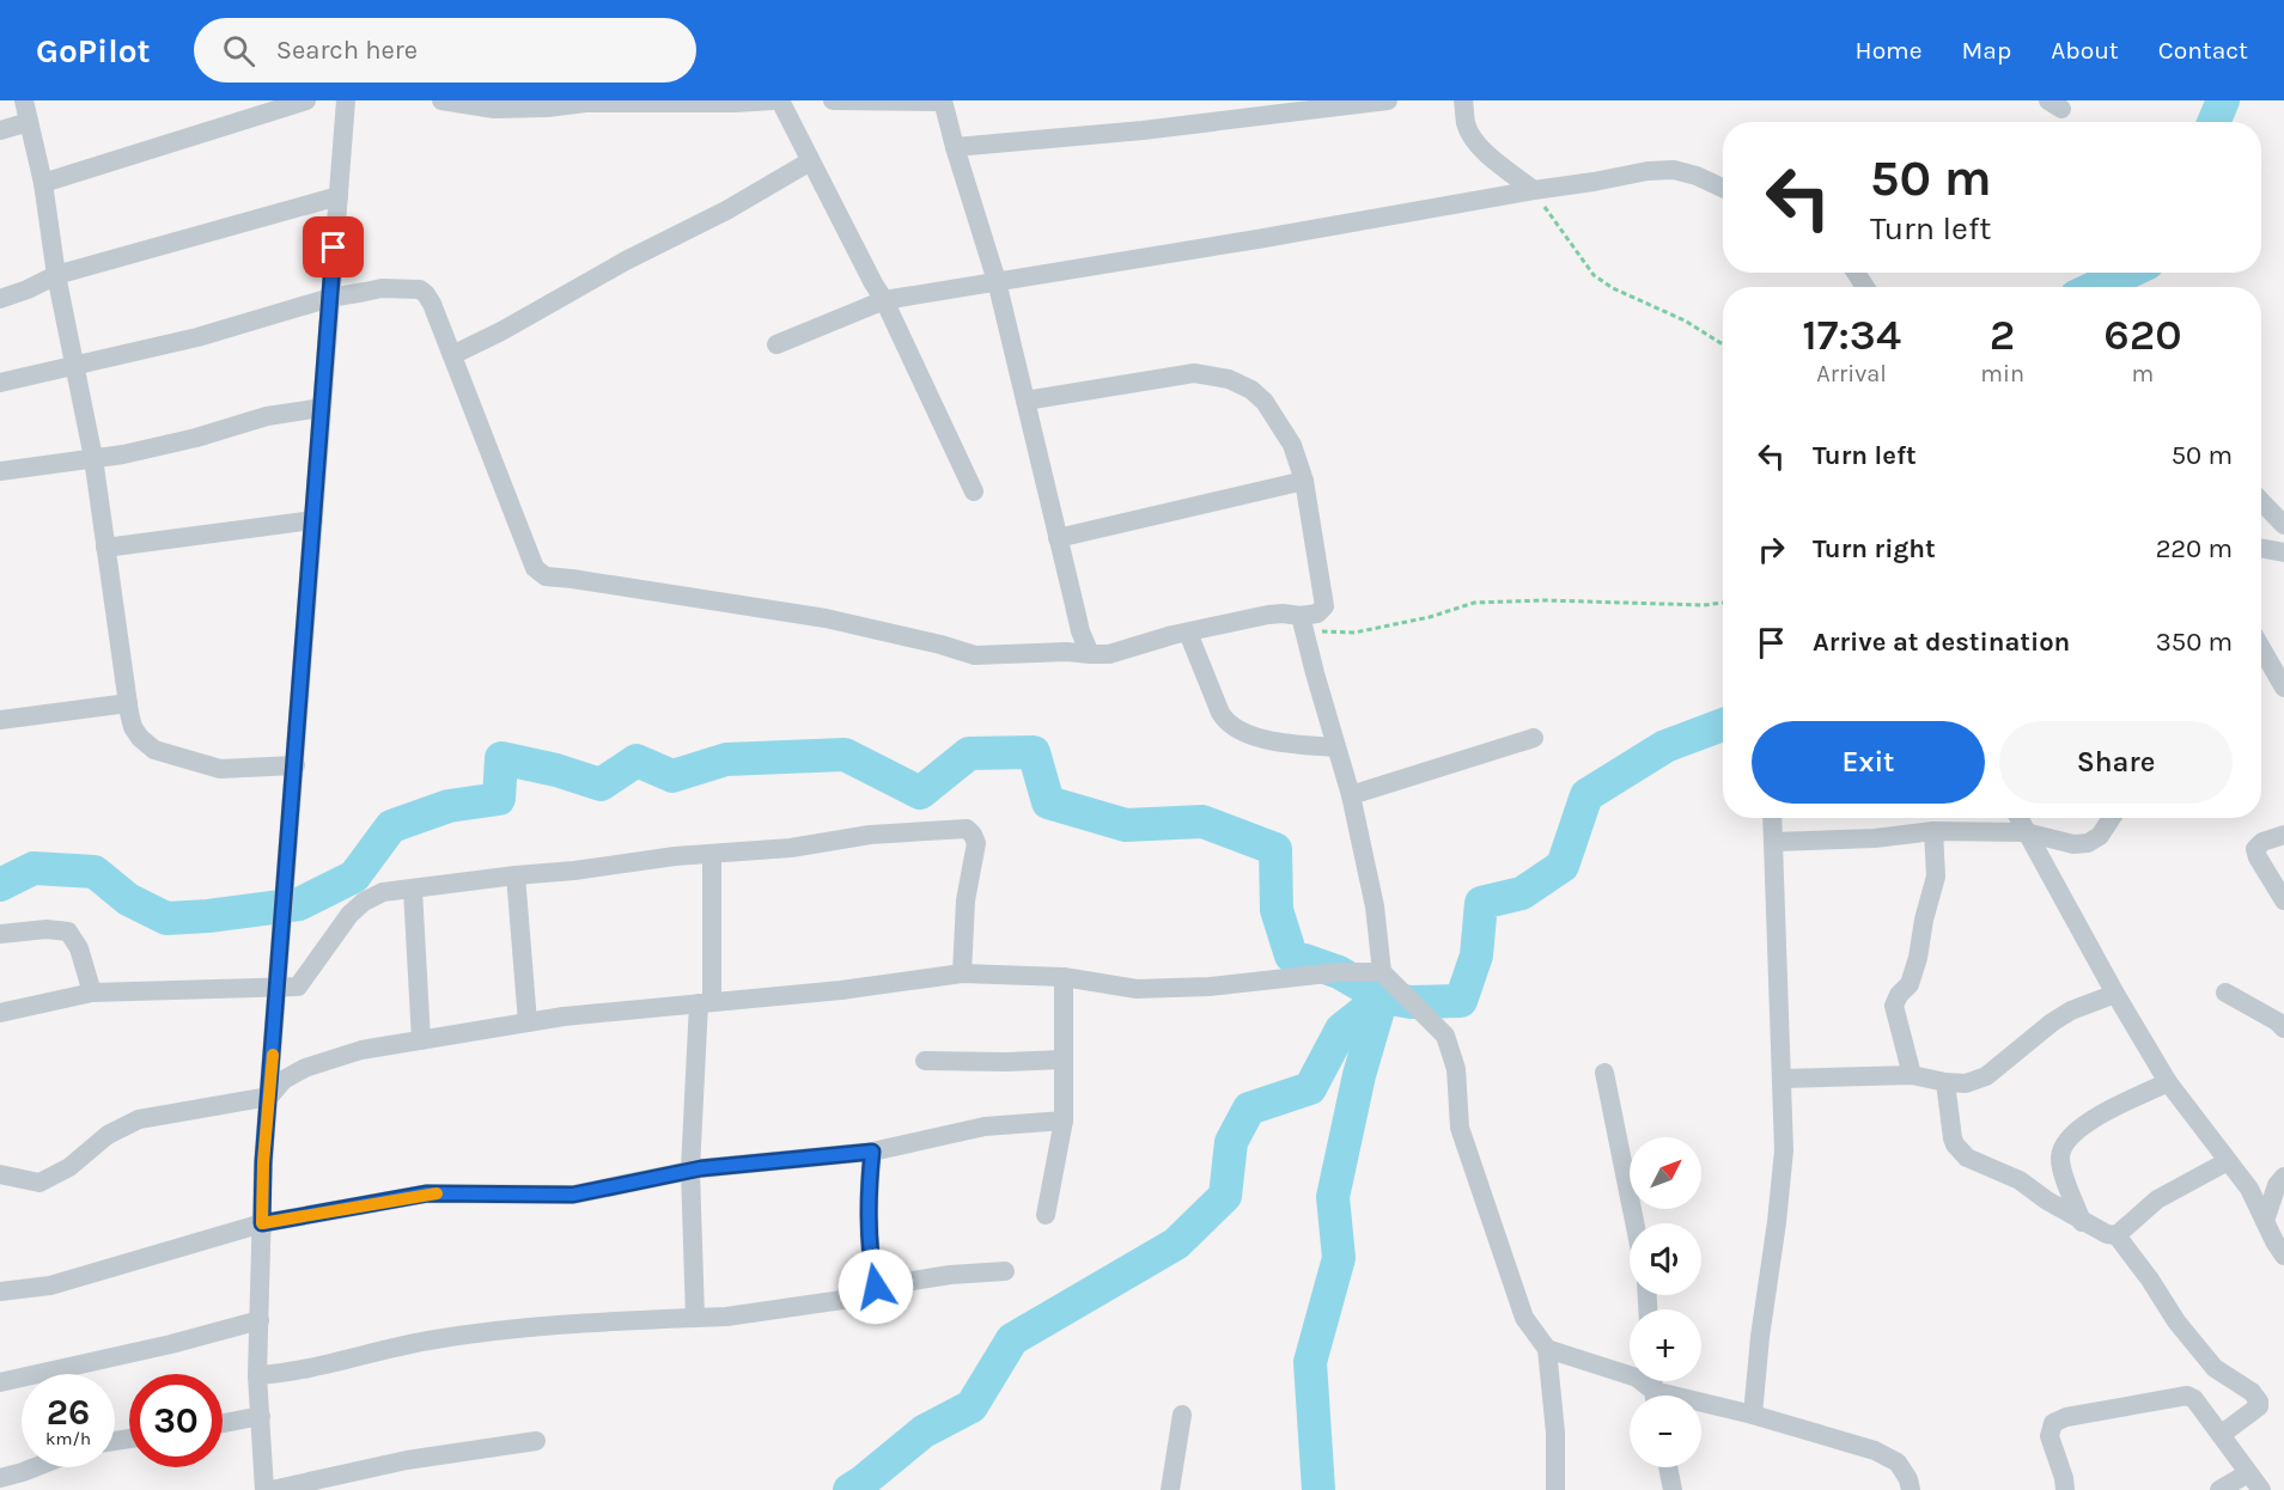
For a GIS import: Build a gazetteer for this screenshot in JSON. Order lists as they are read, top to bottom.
{
  "north": "top right",
  "page": {
    "header": "GoPilot",
    "search": "Search here",
    "nav": [
      "Home",
      "Map",
      "About",
      "Contact"
    ],
    "turn": ["50 m", "Turn left"],
    "eta": [
      "17:34",
      "Arrival",
      "2",
      "min",
      "620",
      "m"
    ],
    "list": [
      {
        "name": "Turn left",
        "value": "50 m"
      },
      {
        "name": "Turn right",
        "value": "220 m"
      },
      {
        "name": "Arrive at destination",
        "value": "350 m"
      }
    ],
    "buttons": ["Exit", "Share"],
    "map_buttons": ["+", "−"],
    "speed": "26 km/h",
    "limit": "30"
  }
}
